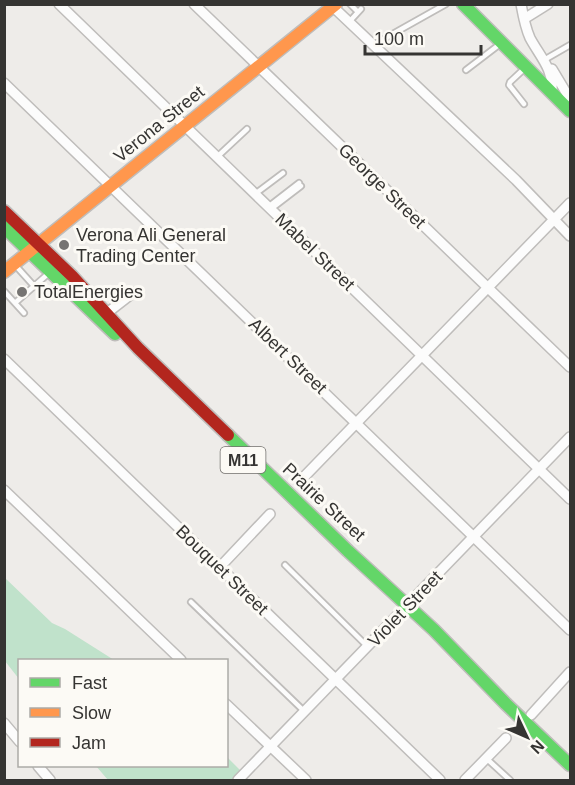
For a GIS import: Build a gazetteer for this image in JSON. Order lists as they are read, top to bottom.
{
  "streets": {
    "main road": ["Verona Street", "M11", "Prairie Street"],
    "street": [
      "George Street",
      "Mabel Street",
      "Albert Street",
      "Bouquet Street",
      "Violet Street"
    ]
  },
  "crossings": [
    ["Verona Street", "George Street"],
    ["Verona Street", "Mabel Street"],
    ["Verona Street", "Albert Street"],
    ["Verona Street", "Prairie Street"],
    ["Mabel Street", "Violet Street"],
    ["Albert Street", "Violet Street"],
    ["Prairie Street", "Violet Street"],
    ["Bouquet Street", "Violet Street"]
  ],
  "places": ["Verona Ali General Trading Center", "TotalEnergies"],
  "legend": ["Fast", "Slow", "Jam"],
  "scale_bar": "100 m",
  "north": "bottom right"
}
